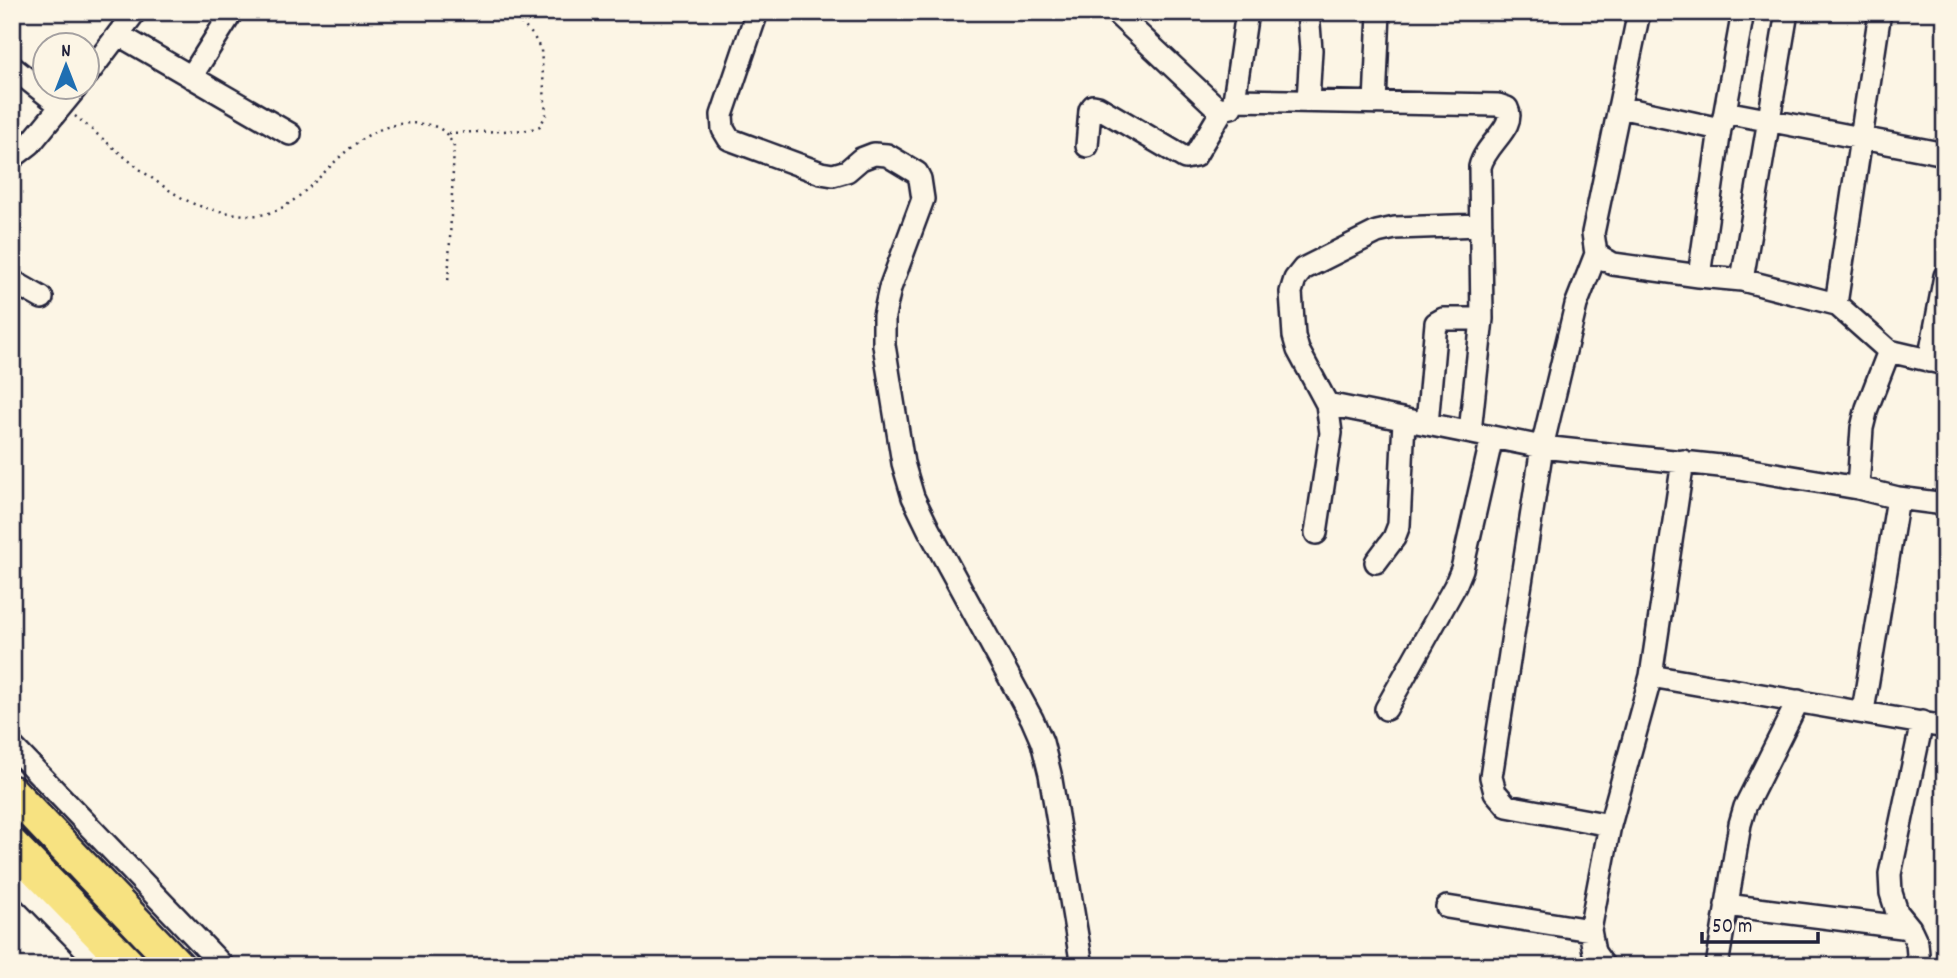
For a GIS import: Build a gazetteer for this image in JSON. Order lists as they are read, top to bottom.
{
  "scale_bar": "50 m",
  "north": "top"
}
